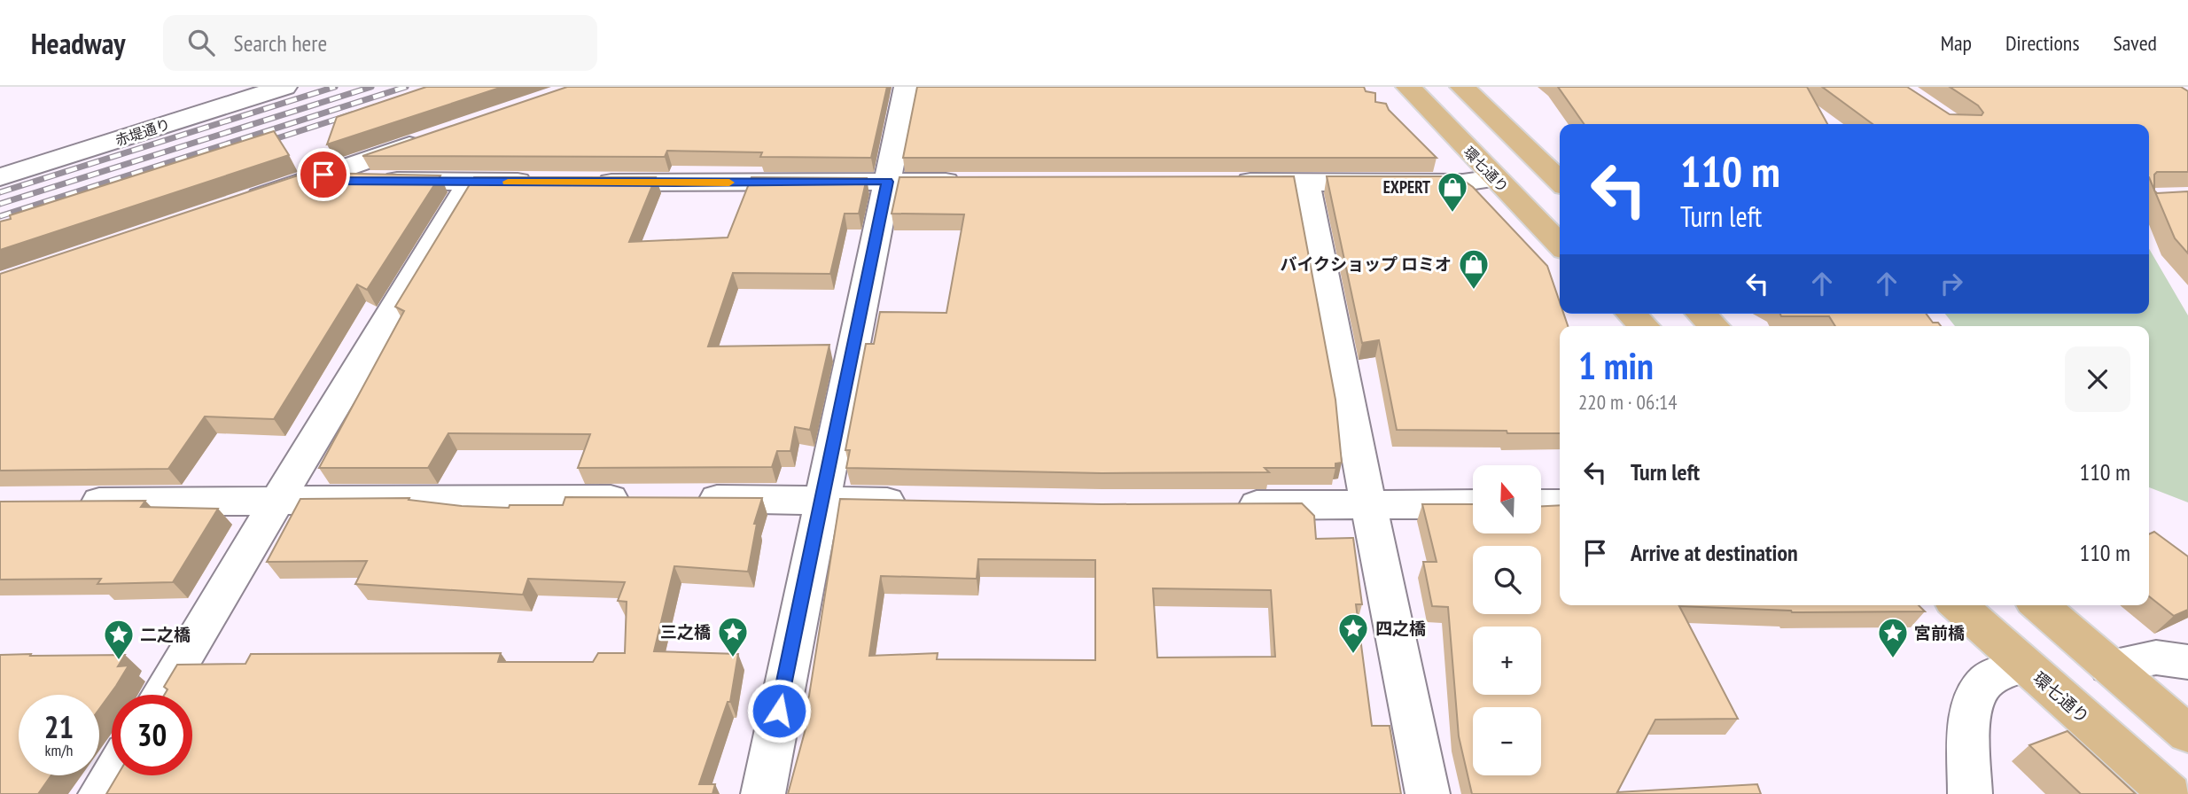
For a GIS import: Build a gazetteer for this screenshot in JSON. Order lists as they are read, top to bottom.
{
  "streets": {
    "main road": ["環七通り"],
    "street": ["赤堤通り"]
  },
  "places": {
    "shop": ["EXPERT", "バイクショップ ロミオ"],
    "place": [
      "四之橋",
      "三之橋",
      "宮前橋",
      "二之橋"
    ]
  },
  "north": "top",
  "page": {
    "header": "Headway",
    "search": "Search here",
    "nav": ["Map", "Directions", "Saved"],
    "turn": ["110 m", "Turn left"],
    "heading": ["1 min", "220 m · 06:14"],
    "list": [
      {
        "name": "Turn left",
        "value": "110 m"
      },
      {
        "name": "Arrive at destination",
        "value": "110 m"
      }
    ],
    "map_buttons": ["+", "−"],
    "speed": "21 km/h",
    "limit": "30"
  }
}
